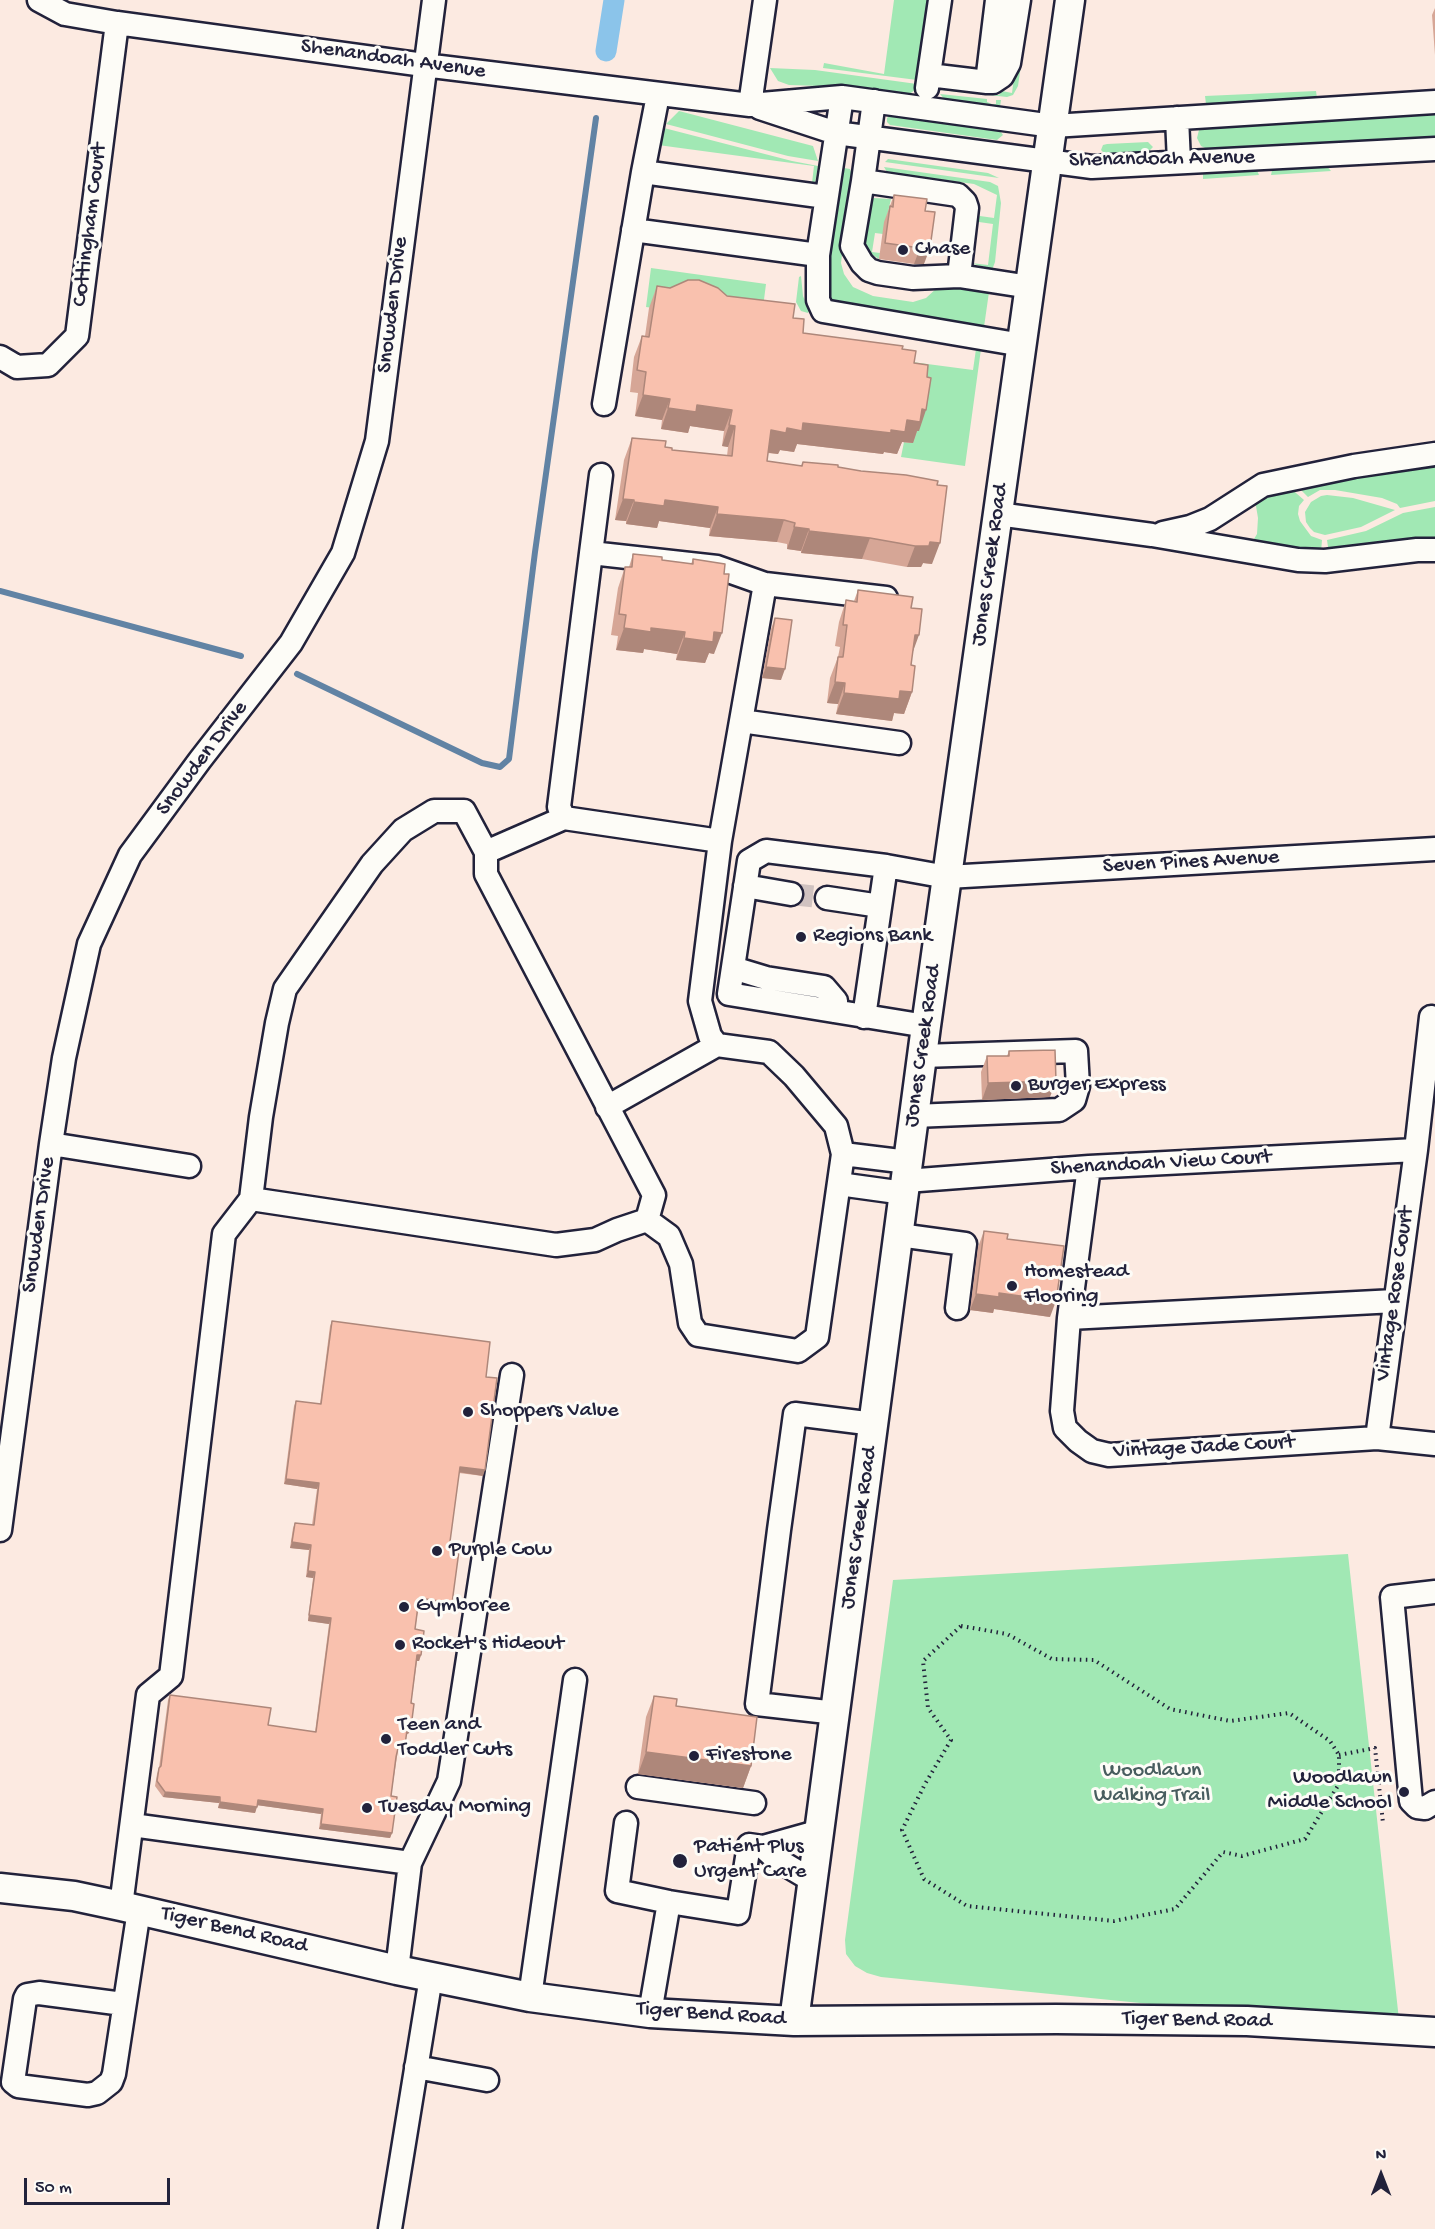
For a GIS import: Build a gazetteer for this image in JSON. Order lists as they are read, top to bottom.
{
  "streets": {
    "main road": ["Jones Creek Road", "Tiger Bend Road"],
    "street": [
      "Shenandoah Avenue",
      "Cottingham Court",
      "Snowden Drive",
      "Seven Pines Avenue",
      "Shenandoah View Court",
      "Vintage Rose Court",
      "Vintage Jade Court"
    ]
  },
  "crossings": [
    ["Shenandoah Avenue", "Cottingham Court"],
    ["Shenandoah Avenue", "Snowden Drive"],
    ["Shenandoah Avenue", "Jones Creek Road"],
    ["Jones Creek Road", "Seven Pines Avenue"],
    ["Jones Creek Road", "Shenandoah View Court"],
    ["Jones Creek Road", "Tiger Bend Road"],
    ["Shenandoah View Court", "Vintage Rose Court"],
    ["Shenandoah View Court", "Vintage Jade Court"],
    ["Vintage Rose Court", "Vintage Jade Court"]
  ],
  "parks": ["Woodlawn Walking Trail"],
  "places": [
    "Chase",
    "Regions Bank",
    "Burger Express",
    "Homestead Flooring",
    "Shoppers Value",
    "Purple Cow",
    "Gymboree",
    "Rocket's Hideout",
    "Teen and Toddler Cuts",
    "Firestone",
    "Woodlawn Middle School",
    "Tuesday Morning",
    "Patient Plus Urgent Care"
  ],
  "scale_bar": "50 m",
  "north": "top"
}
